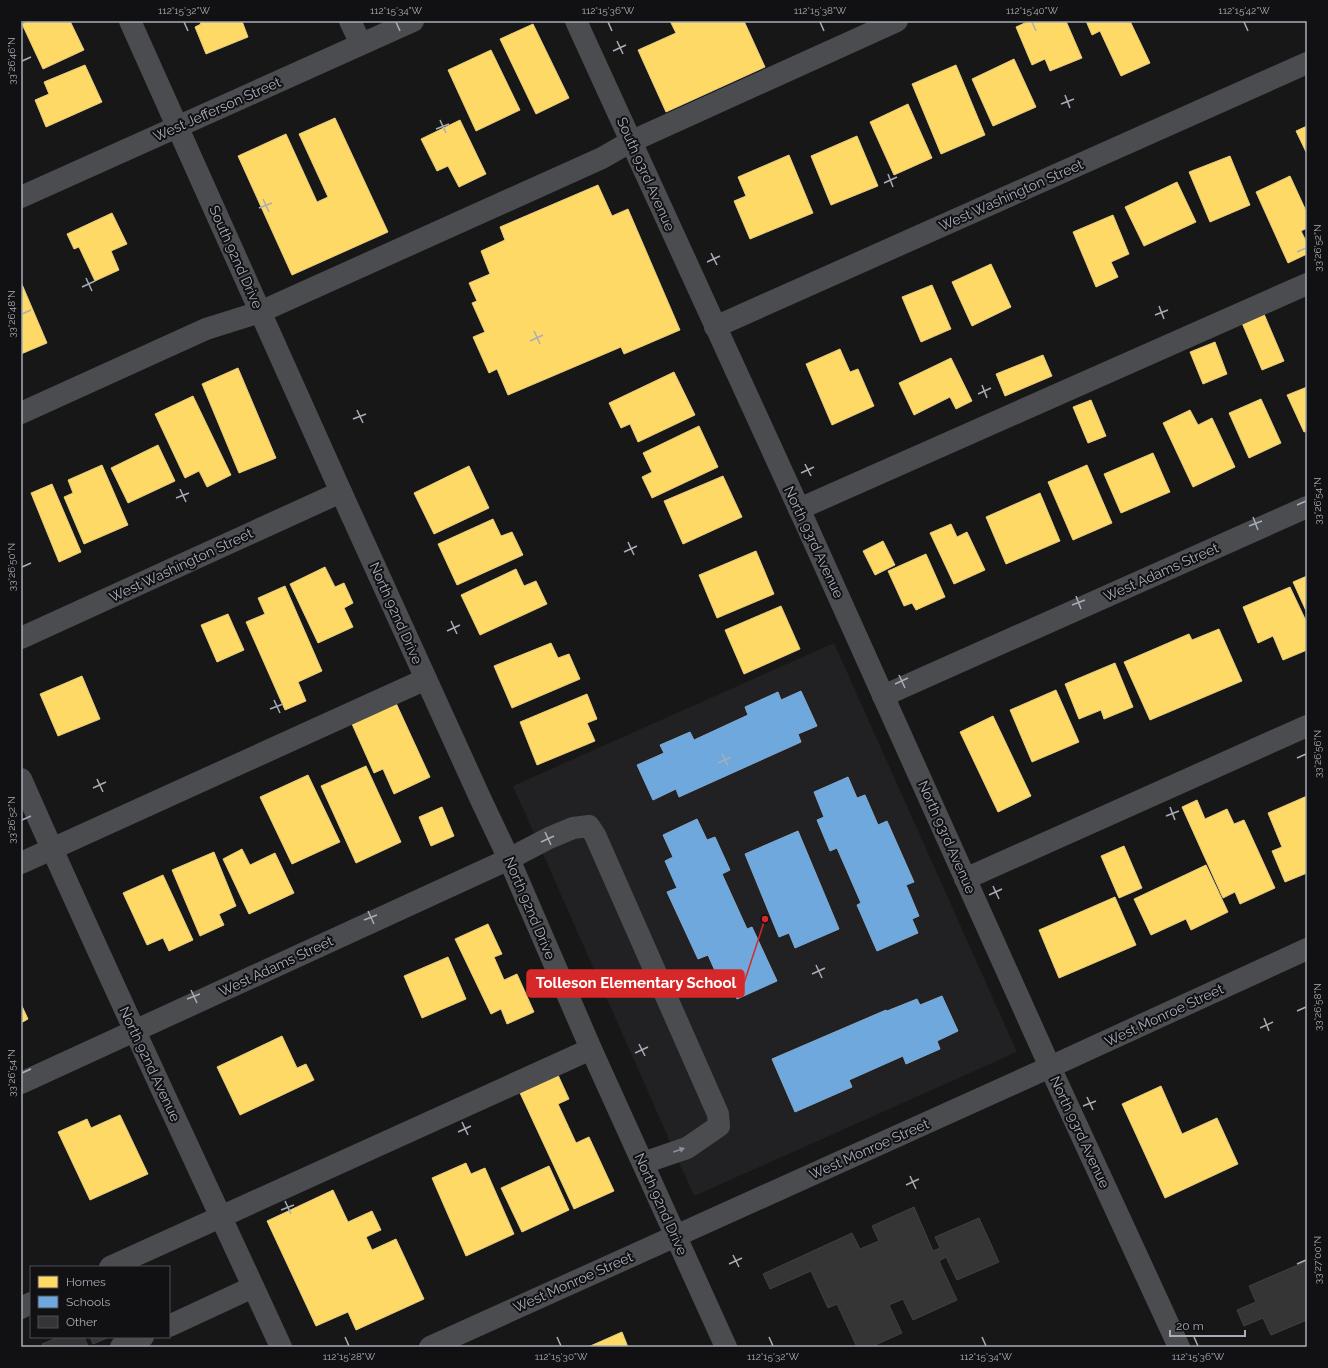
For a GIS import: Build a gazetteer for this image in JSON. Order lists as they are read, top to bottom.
{
  "streets": {
    "street": [
      "West Jefferson Street",
      "South 93rd Avenue",
      "West Washington Street",
      "South 92nd Drive",
      "North 93rd Avenue",
      "West Adams Street",
      "North 92nd Drive",
      "West Monroe Street",
      "North 92nd Avenue"
    ]
  },
  "crossings": [
    ["West Jefferson Street", "South 92nd Drive"],
    ["South 93rd Avenue", "West Washington Street"],
    ["South 93rd Avenue", "North 93rd Avenue"],
    ["West Washington Street", "South 92nd Drive"],
    ["West Washington Street", "North 93rd Avenue"],
    ["West Washington Street", "North 92nd Drive"],
    ["South 92nd Drive", "North 92nd Drive"],
    ["North 93rd Avenue", "West Adams Street"],
    ["North 93rd Avenue", "West Monroe Street"],
    ["West Adams Street", "North 92nd Drive"],
    ["West Adams Street", "North 92nd Avenue"],
    ["North 92nd Drive", "West Monroe Street"]
  ],
  "places": ["Tolleson Elementary School"],
  "legend": ["Homes", "Schools", "Other"],
  "scale_bar": "20 m",
  "coordinates": [
    "112°15'32\"W",
    "112°15'34\"W",
    "112°15'36\"W",
    "112°15'38\"W",
    "112°15'40\"W",
    "112°15'42\"W",
    "33°26'46\"N",
    "33°26'52\"N",
    "33°26'48\"N",
    "33°26'54\"N",
    "33°26'50\"N",
    "33°26'56\"N",
    "33°26'58\"N",
    "33°27'00\"N",
    "112°15'28\"W",
    "112°15'30\"W"
  ]
}
